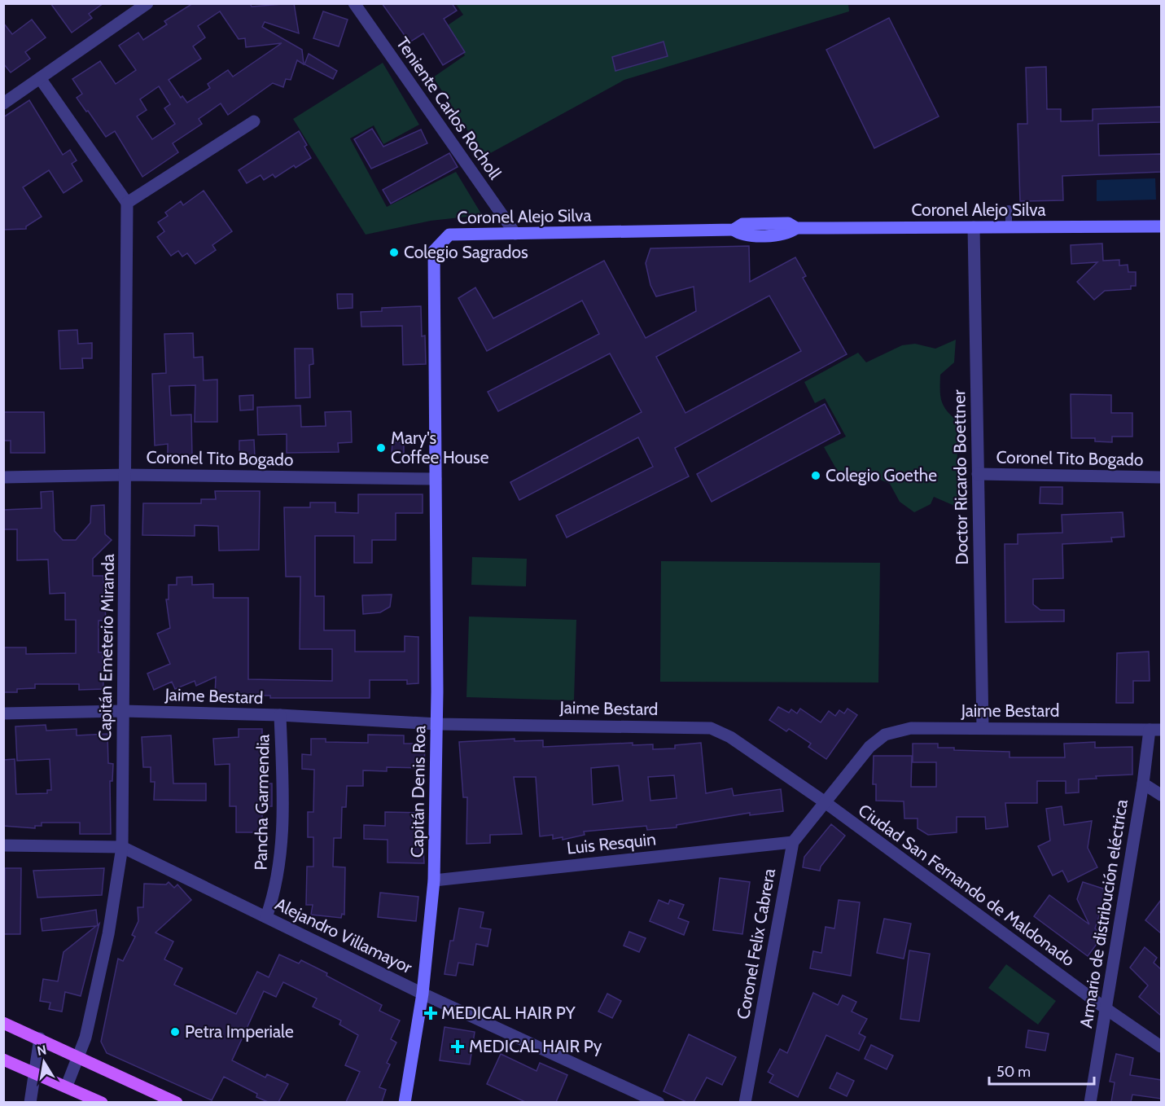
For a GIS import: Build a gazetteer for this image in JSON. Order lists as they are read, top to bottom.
{
  "streets": {
    "main road": ["Coronel Alejo Silva", "Capitán Denis Roa"],
    "street": [
      "Teniente Carlos Rocholl",
      "Coronel Tito Bogado",
      "Doctor Ricardo Boettner",
      "Capitán Emeterio Miranda",
      "Jaime Bestard",
      "Pancha Garmendia",
      "Luis Resquin",
      "Ciudad San Fernando de Maldonado",
      "Armario de distribución eléctrica",
      "Alejandro Villamayor",
      "Coronel Felix Cabrera"
    ]
  },
  "crossings": [
    ["Teniente Carlos Rocholl", "Coronel Alejo Silva"],
    ["Coronel Alejo Silva", "Coronel Tito Bogado"],
    ["Coronel Alejo Silva", "Doctor Ricardo Boettner"],
    ["Coronel Alejo Silva", "Capitán Denis Roa"],
    ["Coronel Tito Bogado", "Doctor Ricardo Boettner"],
    ["Coronel Tito Bogado", "Capitán Emeterio Miranda"],
    ["Coronel Tito Bogado", "Capitán Denis Roa"],
    ["Doctor Ricardo Boettner", "Jaime Bestard"],
    ["Capitán Emeterio Miranda", "Jaime Bestard"],
    ["Capitán Emeterio Miranda", "Alejandro Villamayor"],
    ["Jaime Bestard", "Capitán Denis Roa"],
    ["Jaime Bestard", "Pancha Garmendia"],
    ["Jaime Bestard", "Ciudad San Fernando de Maldonado"],
    ["Jaime Bestard", "Armario de distribución eléctrica"],
    ["Jaime Bestard", "Coronel Felix Cabrera"],
    ["Capitán Denis Roa", "Luis Resquin"],
    ["Capitán Denis Roa", "Alejandro Villamayor"],
    ["Pancha Garmendia", "Alejandro Villamayor"],
    ["Luis Resquin", "Coronel Felix Cabrera"],
    ["Ciudad San Fernando de Maldonado", "Armario de distribución eléctrica"],
    ["Ciudad San Fernando de Maldonado", "Coronel Felix Cabrera"]
  ],
  "places": {
    "other": [
      "Colegio Sagrados",
      "Mary's Coffee House",
      "Colegio Goethe",
      "Petra Imperiale"
    ],
    "health": ["MEDICAL HAIR PY", "MEDICAL HAIR Py"]
  },
  "scale_bar": "50 m",
  "north": "top"
}
